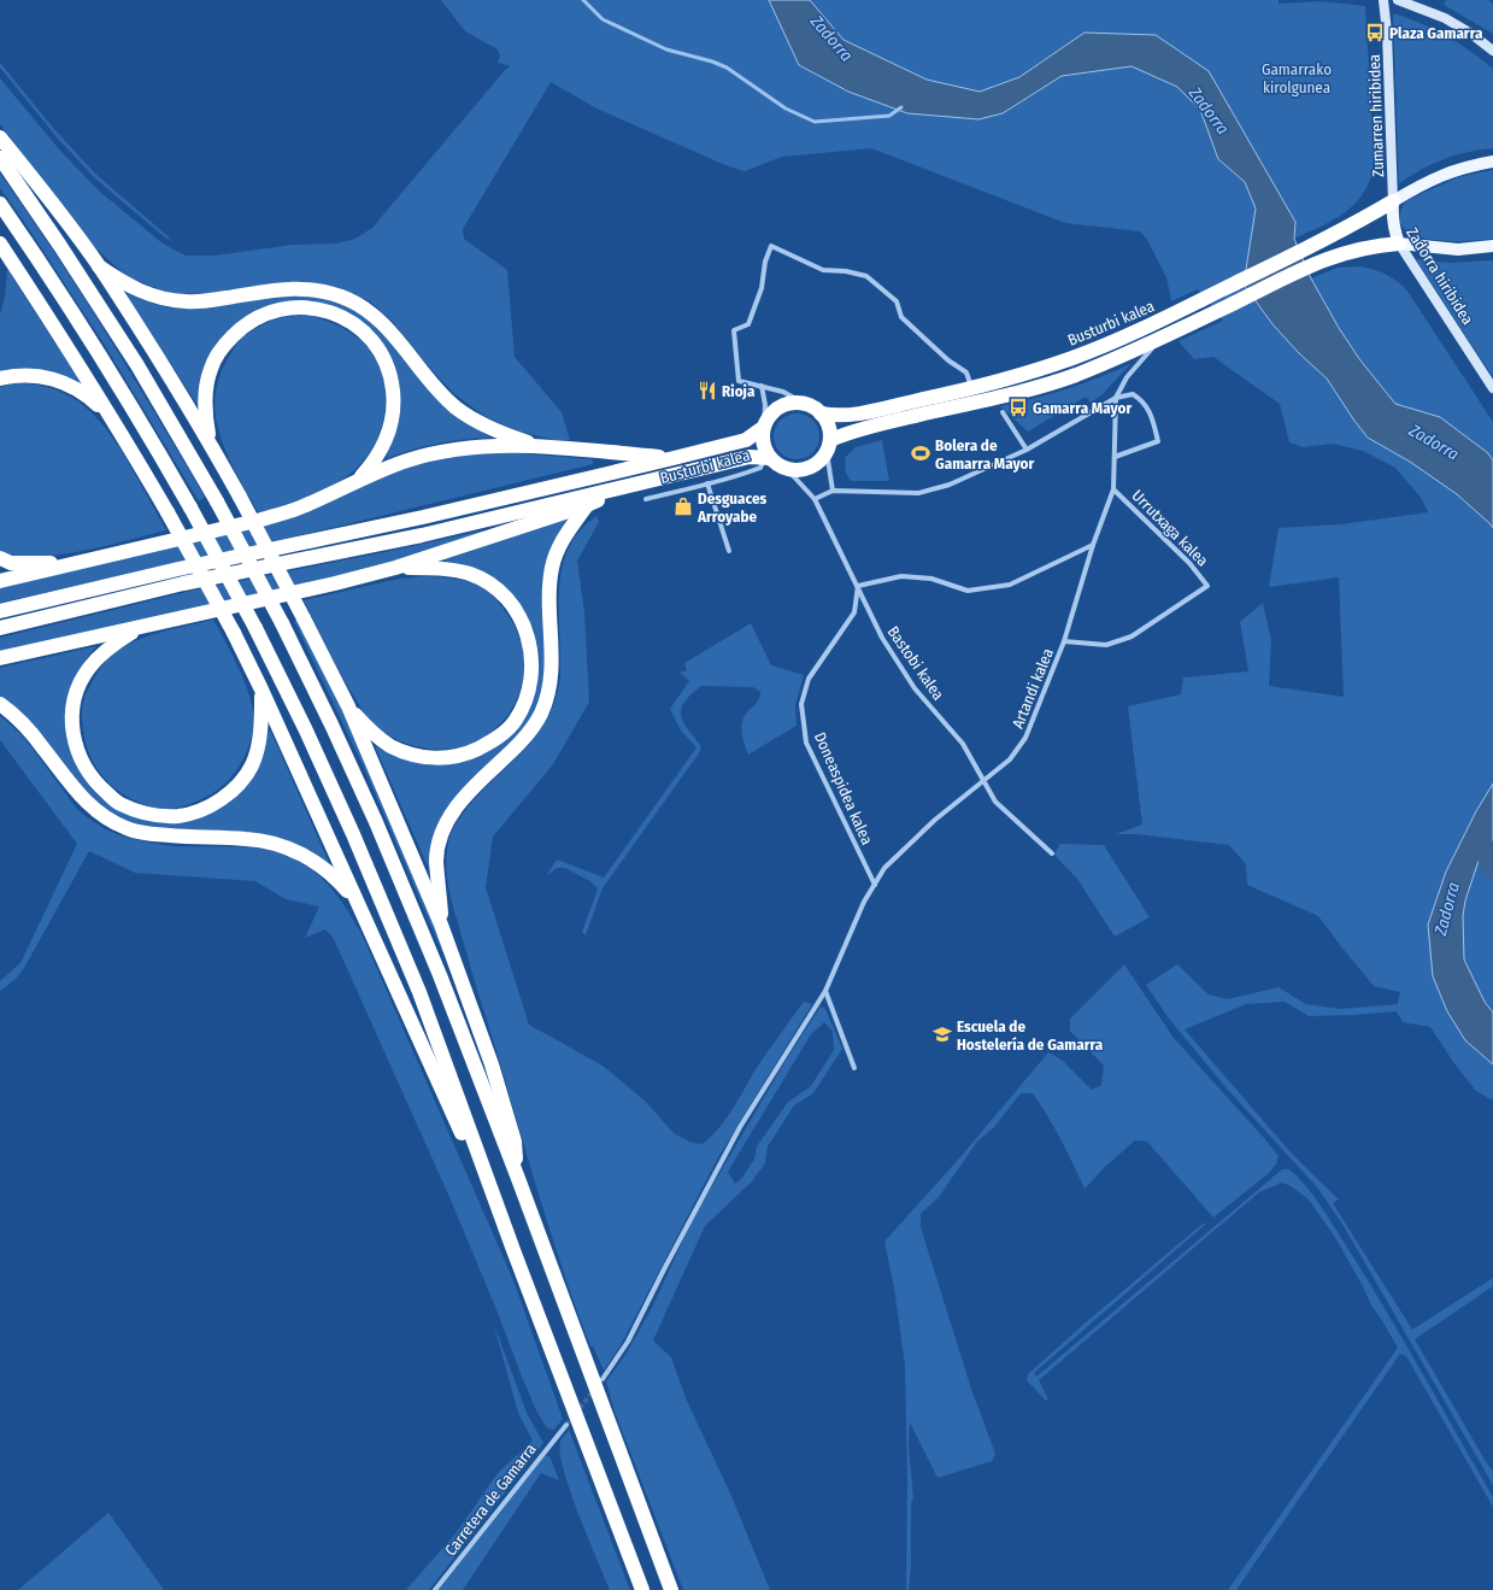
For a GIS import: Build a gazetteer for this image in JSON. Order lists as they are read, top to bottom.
{
  "streets": {
    "highway": ["Busturbi kalea"],
    "main road": ["Zadorra hiribidea"],
    "street": [
      "Zumarren hiribidea",
      "Urrutxaga kalea",
      "Bastobi kalea",
      "Artandi kalea",
      "Doneaspidea kalea",
      "Carretera de Gamarra"
    ]
  },
  "crossings": [
    ["Zumarren hiribidea", "Zadorra hiribidea"],
    ["Zumarren hiribidea", "Busturbi kalea"],
    ["Zadorra hiribidea", "Busturbi kalea"],
    ["Busturbi kalea", "Bastobi kalea"],
    ["Urrutxaga kalea", "Artandi kalea"],
    ["Bastobi kalea", "Artandi kalea"],
    ["Bastobi kalea", "Doneaspidea kalea"],
    ["Artandi kalea", "Doneaspidea kalea"]
  ],
  "water": ["Zadorra"],
  "parks": ["Gamarrako kirolgunea"],
  "places": {
    "bus stop": ["Plaza Gamarra", "Gamarra Mayor"],
    "restaurant": ["Rioja"],
    "sports": ["Bolera de Gamarra Mayor"],
    "shop": ["Desguaces Arroyabe"],
    "school or university": ["Escuela de Hostelería de Gamarra"]
  }
}
